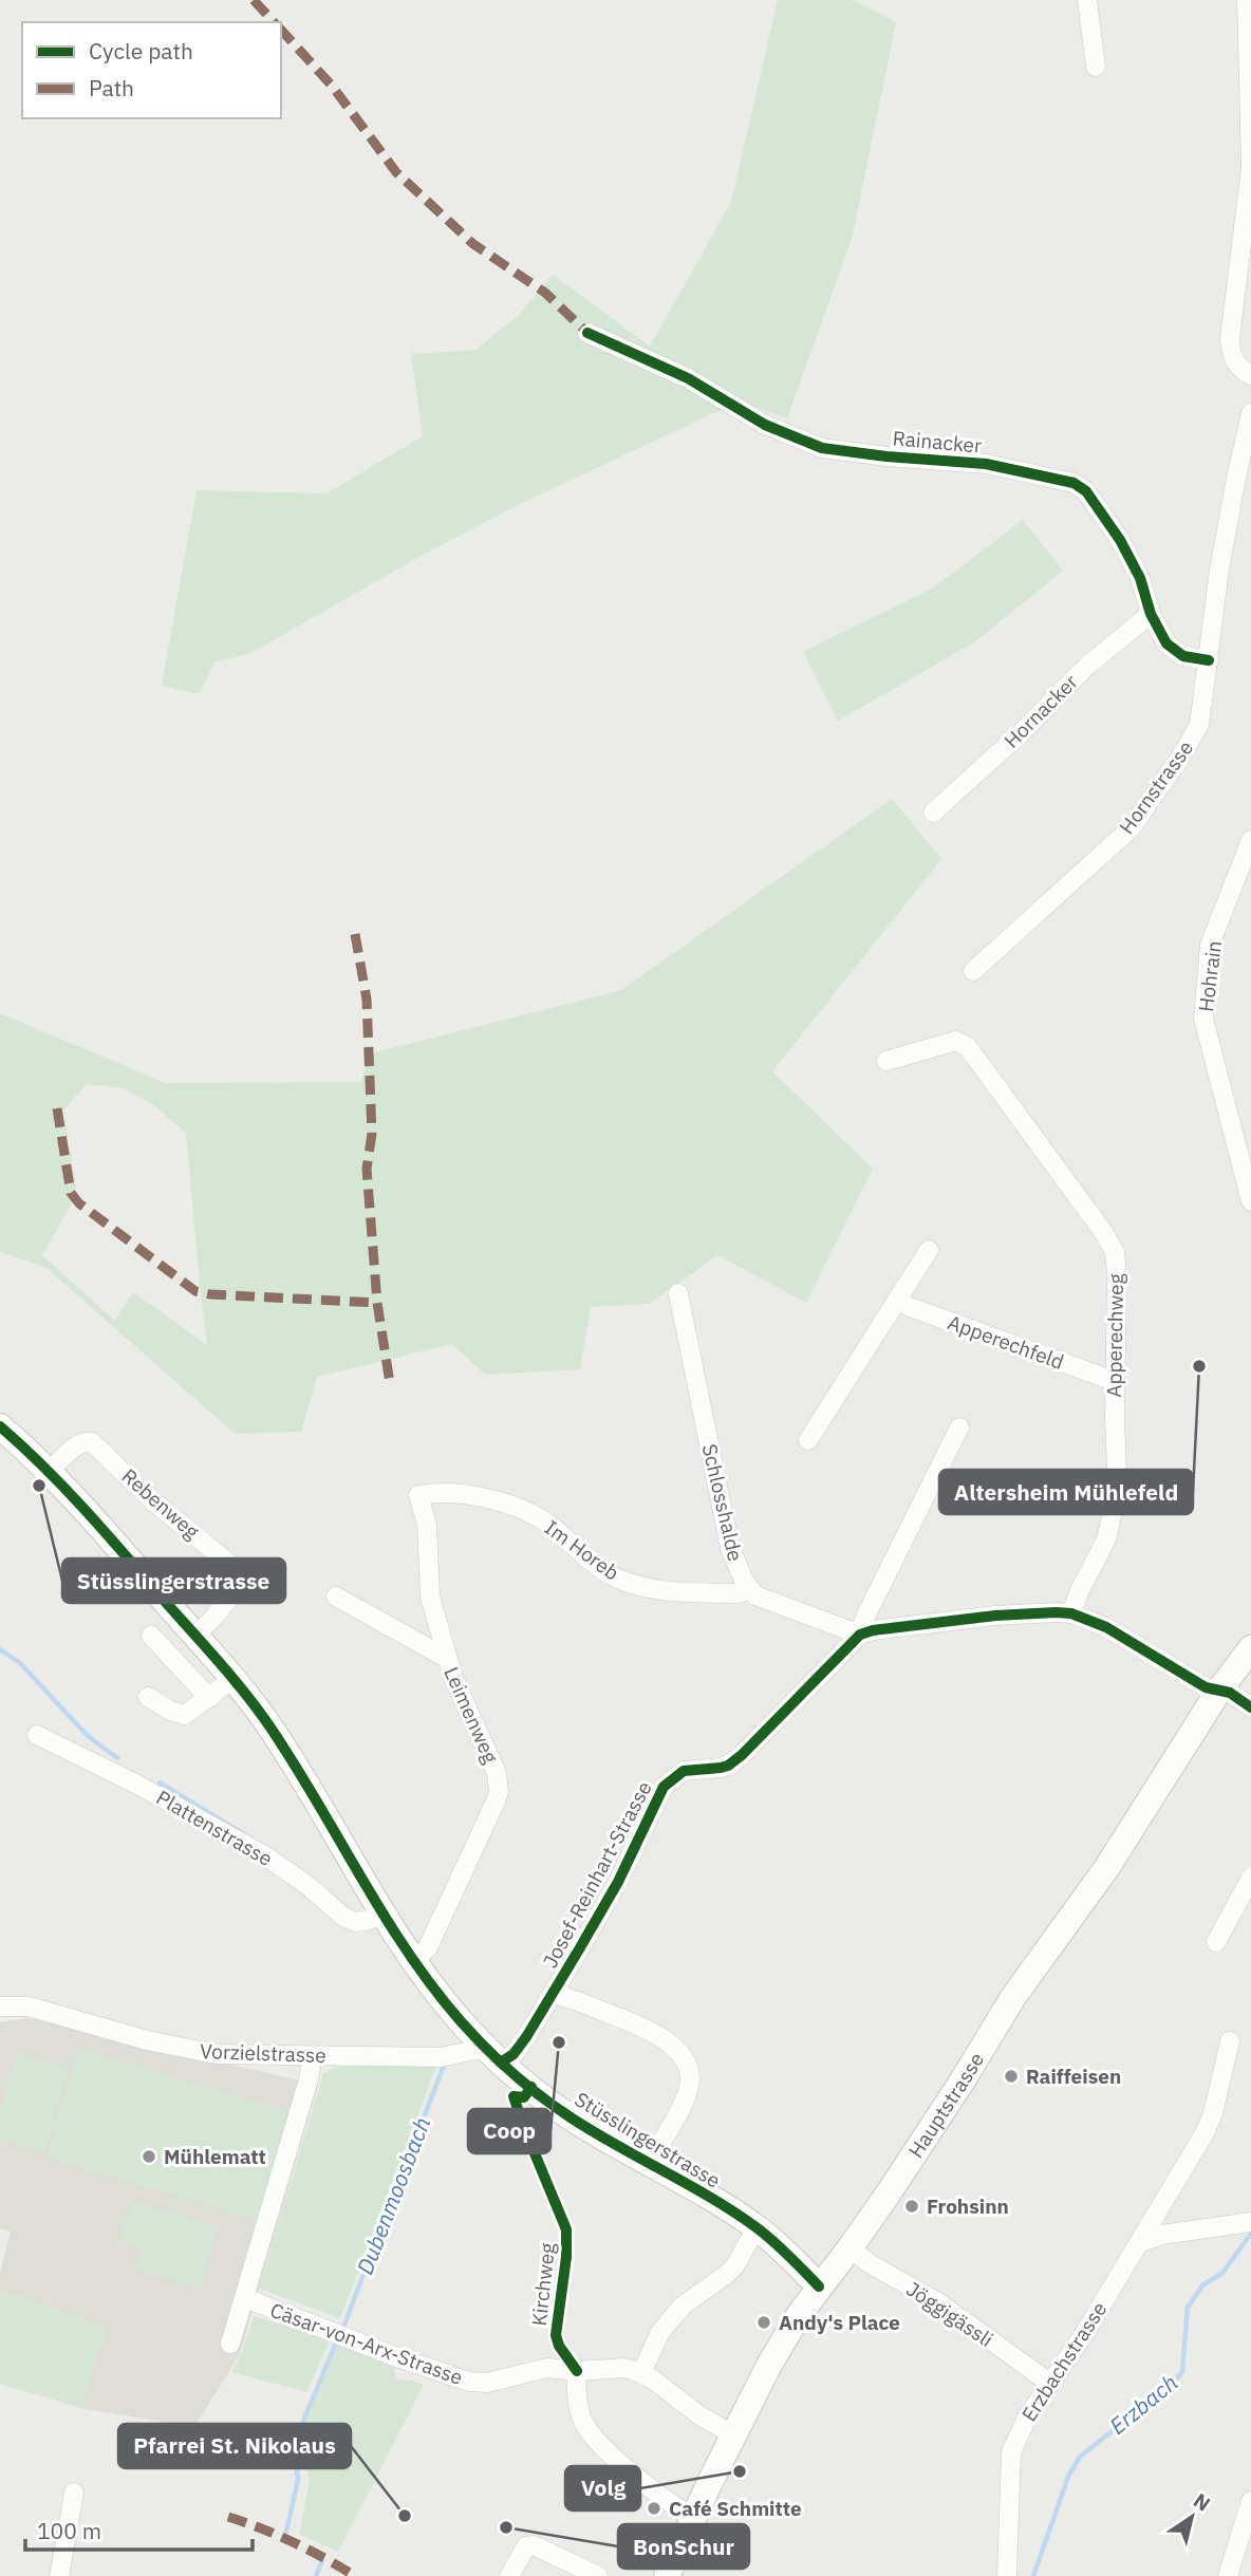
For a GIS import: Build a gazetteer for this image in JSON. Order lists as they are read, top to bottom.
{
  "streets": {
    "street": [
      "Rainacker",
      "Hornacker",
      "Hornstrasse",
      "Hohrain",
      "Apperechweg",
      "Apperechfeld",
      "Schlosshalde",
      "Rebenweg",
      "Im Horeb",
      "Leimenweg",
      "Plattenstrasse",
      "Josef-Reinhart-Strasse",
      "Vorzielstrasse",
      "Hauptstrasse",
      "Stüsslingerstrasse",
      "Jöggigässli",
      "Cäsar-von-Arx-Strasse",
      "Erzbachstrasse"
    ],
    "cycle path": ["Kirchweg"]
  },
  "crossings": [
    ["Rainacker", "Hornacker"],
    ["Rainacker", "Hornstrasse"],
    ["Apperechweg", "Apperechfeld"],
    ["Schlosshalde", "Im Horeb"],
    ["Rebenweg", "Stüsslingerstrasse"],
    ["Im Horeb", "Leimenweg"],
    ["Leimenweg", "Stüsslingerstrasse"],
    ["Plattenstrasse", "Stüsslingerstrasse"],
    ["Josef-Reinhart-Strasse", "Vorzielstrasse"],
    ["Josef-Reinhart-Strasse", "Stüsslingerstrasse"],
    ["Vorzielstrasse", "Stüsslingerstrasse"],
    ["Hauptstrasse", "Stüsslingerstrasse"],
    ["Hauptstrasse", "Jöggigässli"],
    ["Hauptstrasse", "Cäsar-von-Arx-Strasse"],
    ["Jöggigässli", "Erzbachstrasse"]
  ],
  "water": ["Dubenmoosbach", "Erzbach"],
  "places": [
    "Altersheim Mühlefeld",
    "Stüsslingerstrasse",
    "Coop",
    "Raiffeisen",
    "Mühlematt",
    "Frohsinn",
    "Andy's Place",
    "Volg",
    "Café Schmitte",
    "Pfarrei St. Nikolaus",
    "BonSchur"
  ],
  "legend": ["Cycle path", "Path"],
  "scale_bar": "100 m",
  "north": "top right"
}
